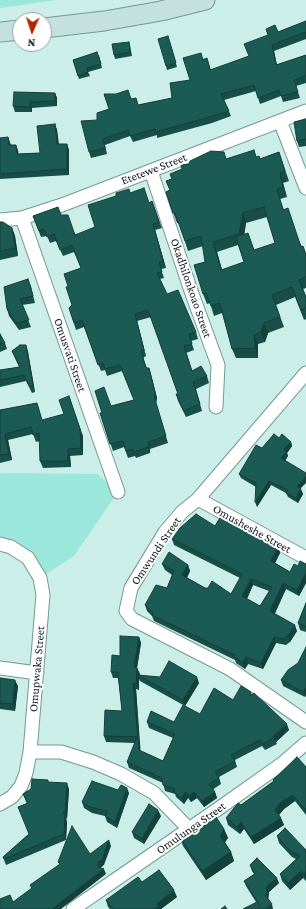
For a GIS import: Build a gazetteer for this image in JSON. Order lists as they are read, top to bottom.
{
  "streets": {
    "street": [
      "Etetewe Street",
      "Okadhilonkoao Street",
      "Omusvati Street",
      "Omusheshe Street",
      "Omwundi Street",
      "Omupwaka Street",
      "Omulunga Street"
    ]
  },
  "crossings": [
    ["Etetewe Street", "Okadhilonkoao Street"],
    ["Etetewe Street", "Omusvati Street"],
    ["Omusheshe Street", "Omwundi Street"]
  ],
  "north": "bottom"
}
